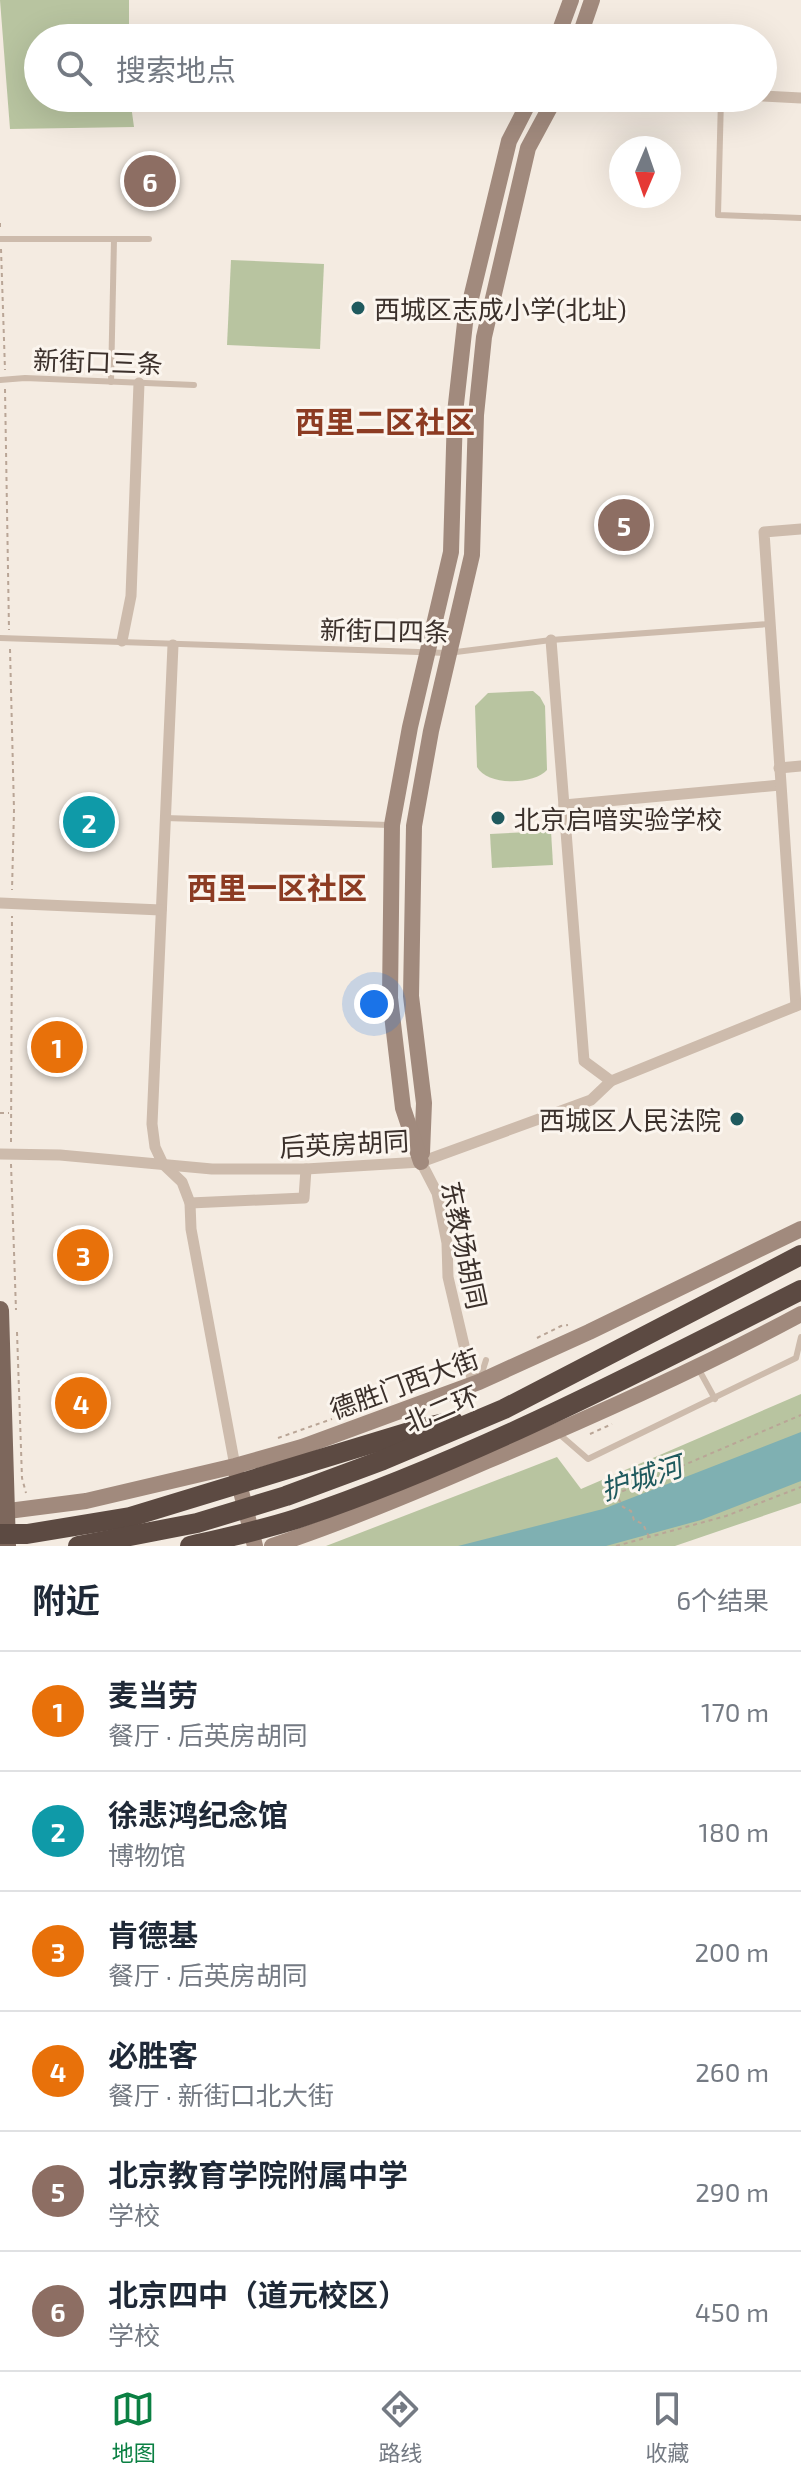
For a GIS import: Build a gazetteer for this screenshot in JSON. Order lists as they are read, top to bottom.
{
  "streets": {
    "highway": ["北二环"],
    "street": ["后英房胡同", "东教场胡同", "德胜门西大街"],
    "lane": ["新街口三条", "新街口四条"]
  },
  "crossings": [
    ["后英房胡同", "东教场胡同"],
    ["东教场胡同", "德胜门西大街"]
  ],
  "districts": ["西里二区社区", "西里一区社区"],
  "water": ["护城河"],
  "places": ["西城区志成小学(北址)", "北京启喑实验学校", "西城区人民法院"],
  "north": "bottom",
  "page": {
    "search": "搜索地点",
    "pins": [
      "6",
      "5",
      "2",
      "1",
      "3",
      "4"
    ],
    "heading": ["附近", "6个结果"],
    "list": [
      {
        "mark": "1",
        "name": "麦当劳",
        "note": "餐厅 · 后英房胡同",
        "value": "170 m"
      },
      {
        "mark": "2",
        "name": "徐悲鸿纪念馆",
        "note": "博物馆",
        "value": "180 m"
      },
      {
        "mark": "3",
        "name": "肯德基",
        "note": "餐厅 · 后英房胡同",
        "value": "200 m"
      },
      {
        "mark": "4",
        "name": "必胜客",
        "note": "餐厅 · 新街口北大街",
        "value": "260 m"
      },
      {
        "mark": "5",
        "name": "北京教育学院附属中学",
        "note": "学校",
        "value": "290 m"
      },
      {
        "mark": "6",
        "name": "北京四中（道元校区）",
        "note": "学校",
        "value": "450 m"
      }
    ],
    "nav": ["地图", "路线", "收藏"]
  }
}
